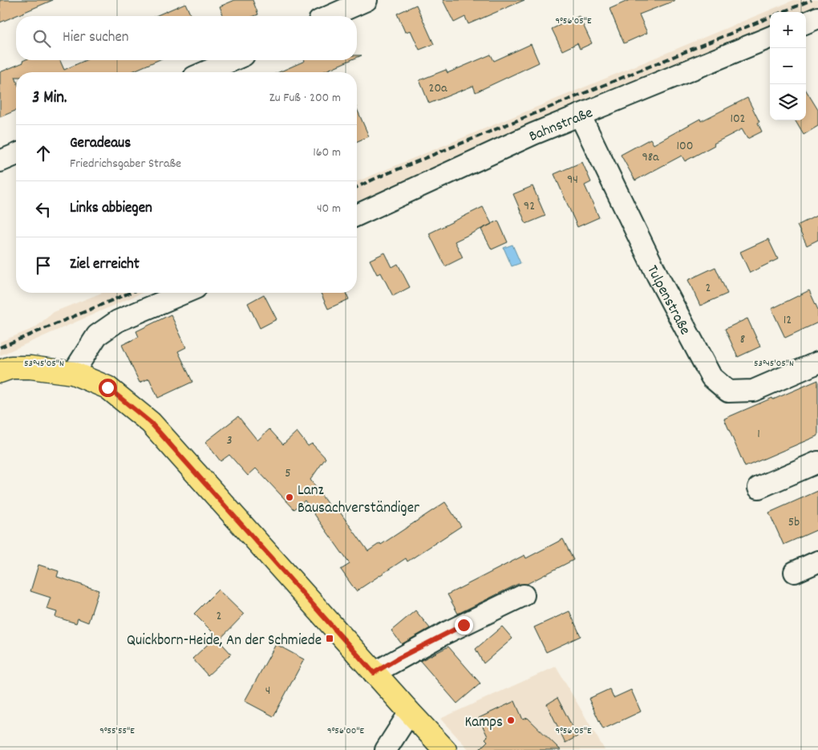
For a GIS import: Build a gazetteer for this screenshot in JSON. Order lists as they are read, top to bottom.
{
  "streets": {
    "street": ["Bahnstraße", "Tulpenstraße"]
  },
  "crossings": [
    ["Bahnstraße", "Tulpenstraße"]
  ],
  "places": {
    "other": ["Lanz Bausachverständiger", "Kamps"],
    "transit": ["Quickborn-Heide, An der Schmiede"]
  },
  "house_numbers": [
    "20a",
    "102",
    "100",
    "98a",
    "94",
    "92",
    "2",
    "12",
    "8",
    "1",
    "3",
    "5",
    "5b",
    "2",
    "4"
  ],
  "page": {
    "map_buttons": ["+", "−"],
    "search": "Hier suchen",
    "heading": ["3 Min.", "Zu Fuß · 200 m"],
    "list": [
      ["Geradeaus", "Friedrichsgaber Straße", "160 m"],
      ["Links abbiegen", "40 m"],
      "Ziel erreicht"
    ]
  },
  "coordinates": [
    "9°56'05\"E",
    "53°45'05\"N",
    "9°55'55\"E",
    "9°56'00\"E"
  ]
}
